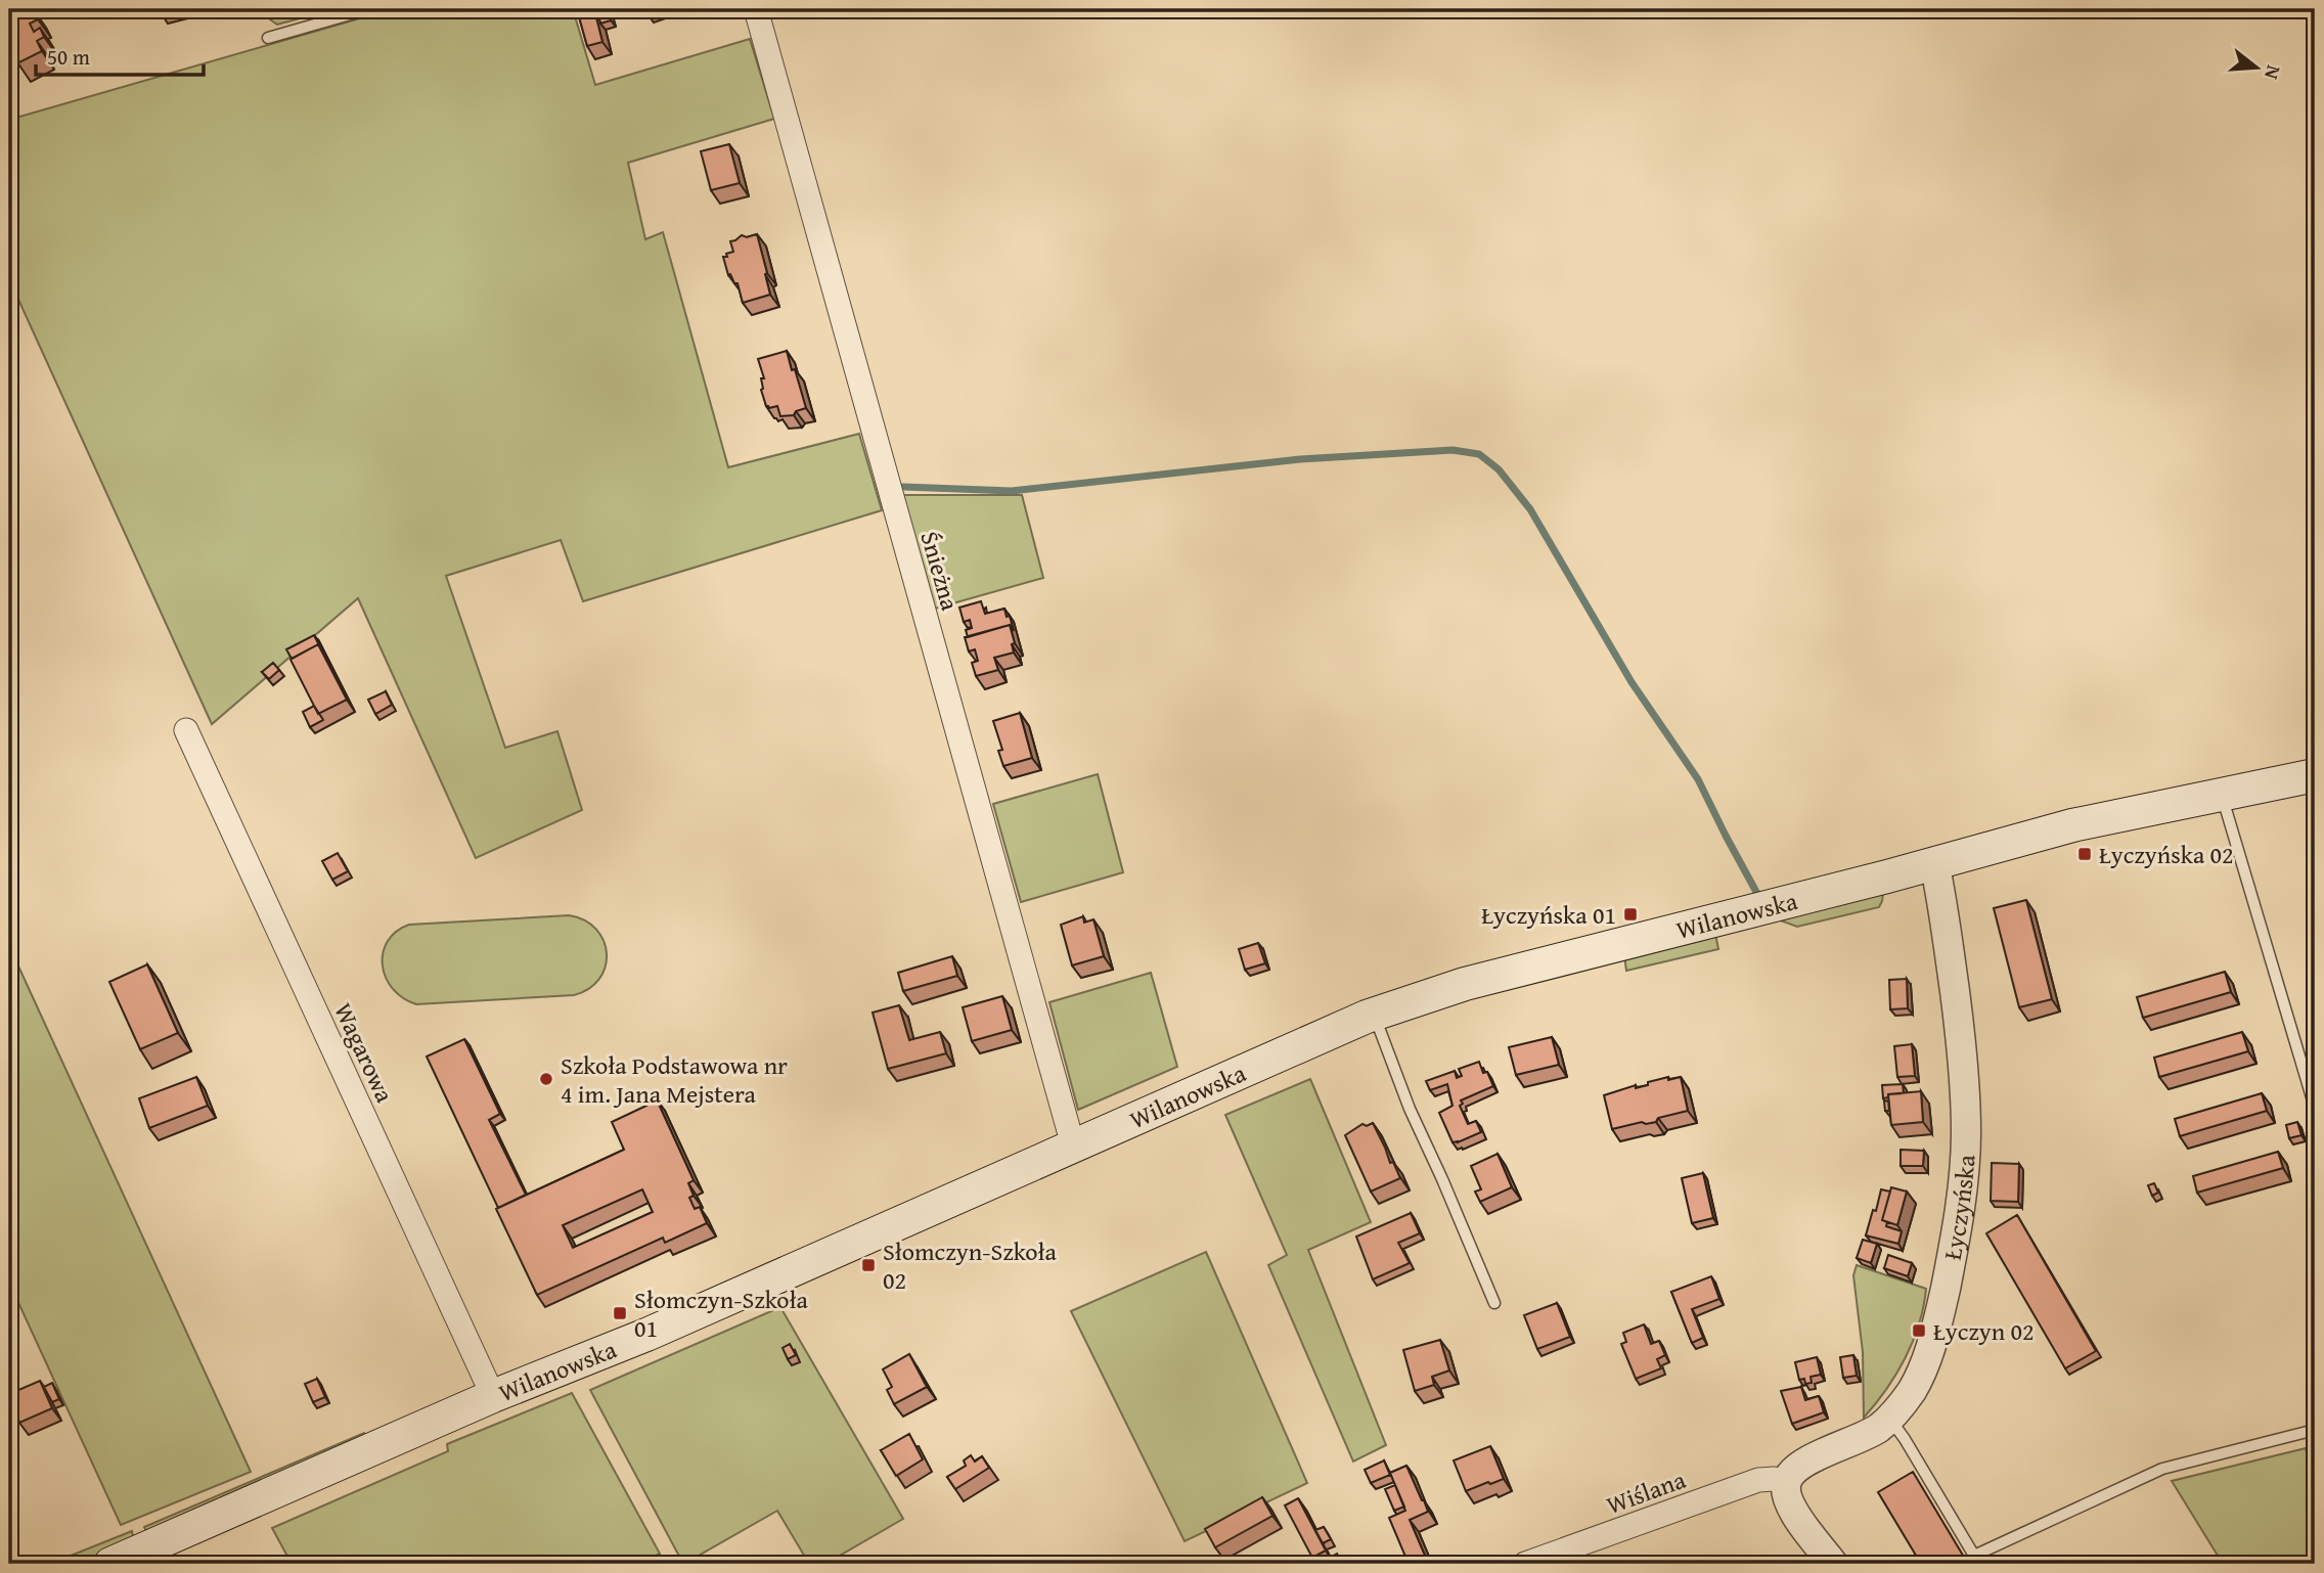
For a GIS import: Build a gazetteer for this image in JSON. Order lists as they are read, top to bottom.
{
  "streets": {
    "main road": ["Wilanowska"],
    "street": [
      "Śnieżna",
      "Wagarowa",
      "Łyczyńska",
      "Wiślana"
    ]
  },
  "crossings": [
    ["Śnieżna", "Wilanowska"],
    ["Wilanowska", "Wagarowa"],
    ["Wilanowska", "Łyczyńska"],
    ["Łyczyńska", "Wiślana"]
  ],
  "places": {
    "transit": [
      "Łyczyńska 02",
      "Łyczyńska 01",
      "Słomczyn-Szkoła 02",
      "Słomczyn-Szkoła 01",
      "Łyczyn 02"
    ],
    "other": ["Szkoła Podstawowa nr 4 im. Jana Mejstera"]
  },
  "scale_bar": "50 m",
  "north": "right"
}
